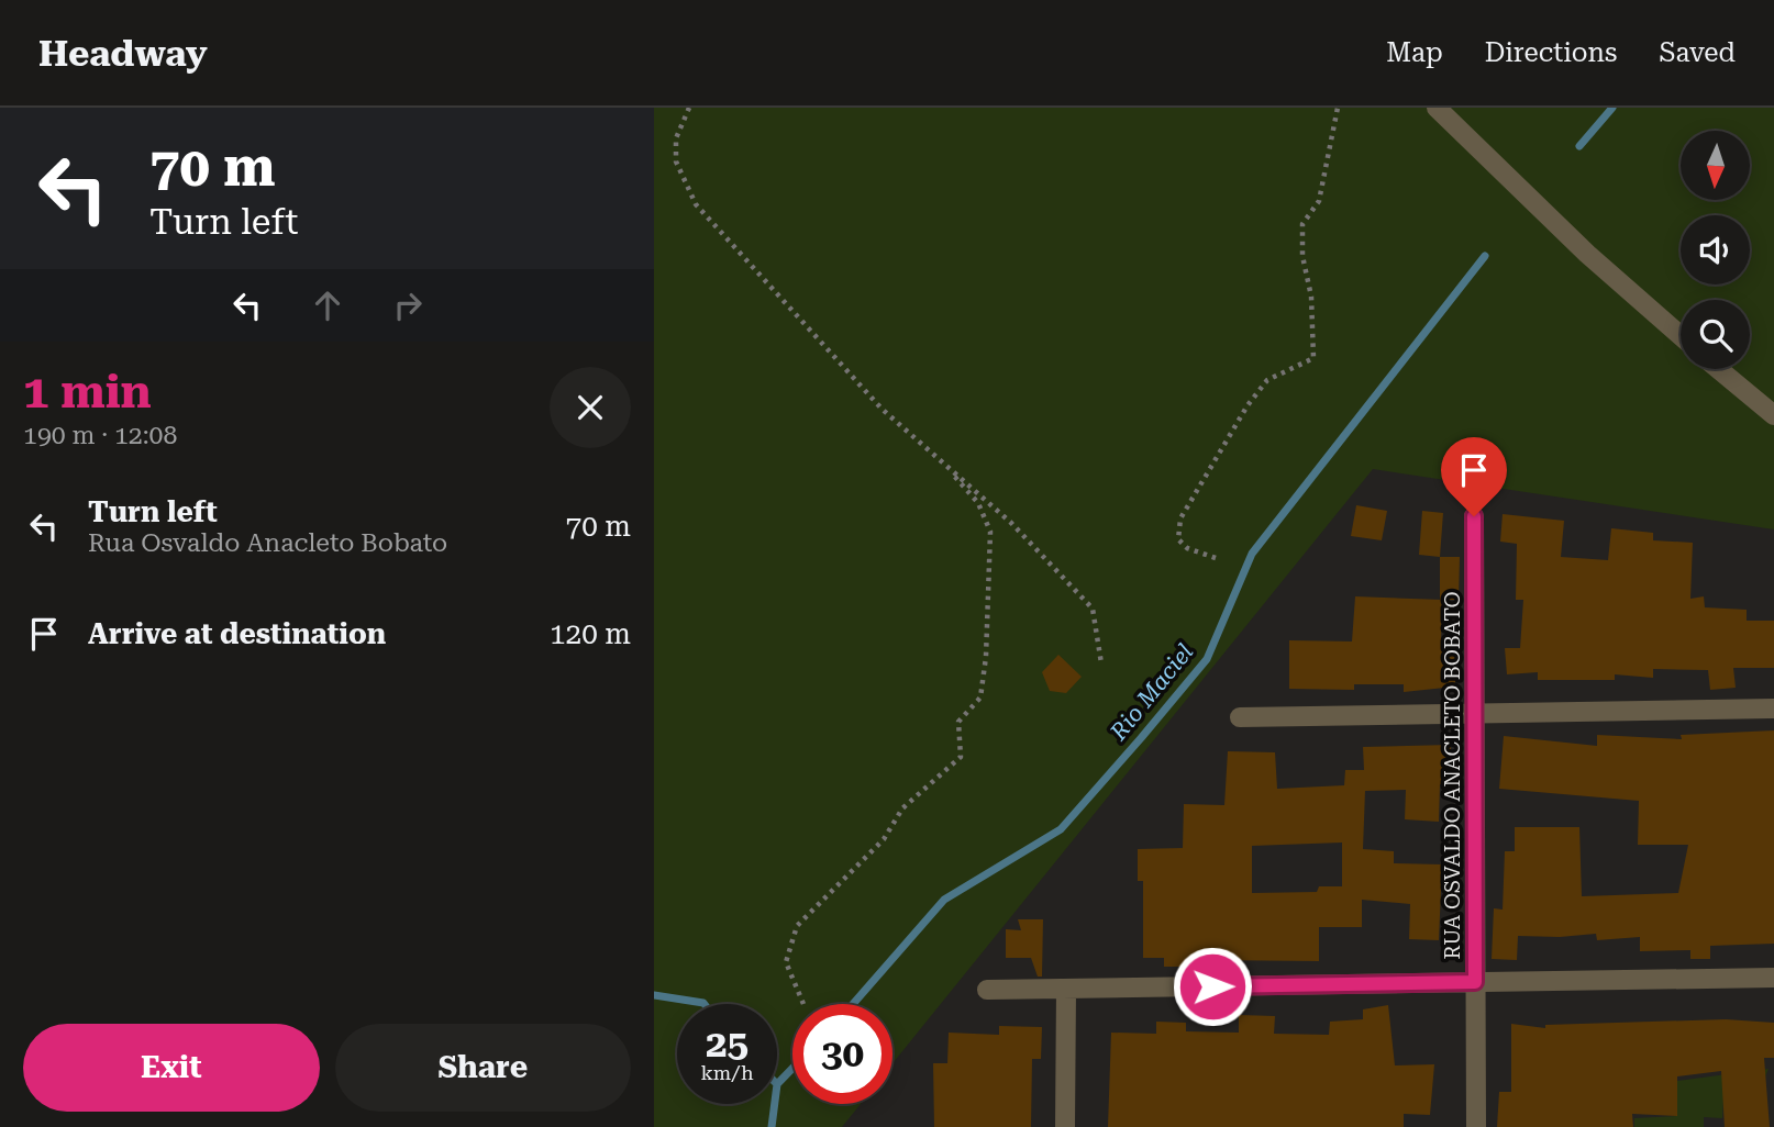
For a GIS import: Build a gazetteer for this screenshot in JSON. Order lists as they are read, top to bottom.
{
  "streets": {
    "street": ["RUA OSVALDO ANACLETO BOBATO"]
  },
  "water": ["Rio Maciel"],
  "north": "bottom",
  "page": {
    "header": "Headway",
    "nav": ["Map", "Directions", "Saved"],
    "turn": ["70 m", "Turn left"],
    "heading": ["1 min", "190 m · 12:08"],
    "list": [
      {
        "name": "Turn left",
        "note": "Rua Osvaldo Anacleto Bobato",
        "value": "70 m"
      },
      {
        "name": "Arrive at destination",
        "value": "120 m"
      }
    ],
    "speed": "25 km/h",
    "limit": "30",
    "buttons": ["Exit", "Share"]
  }
}
